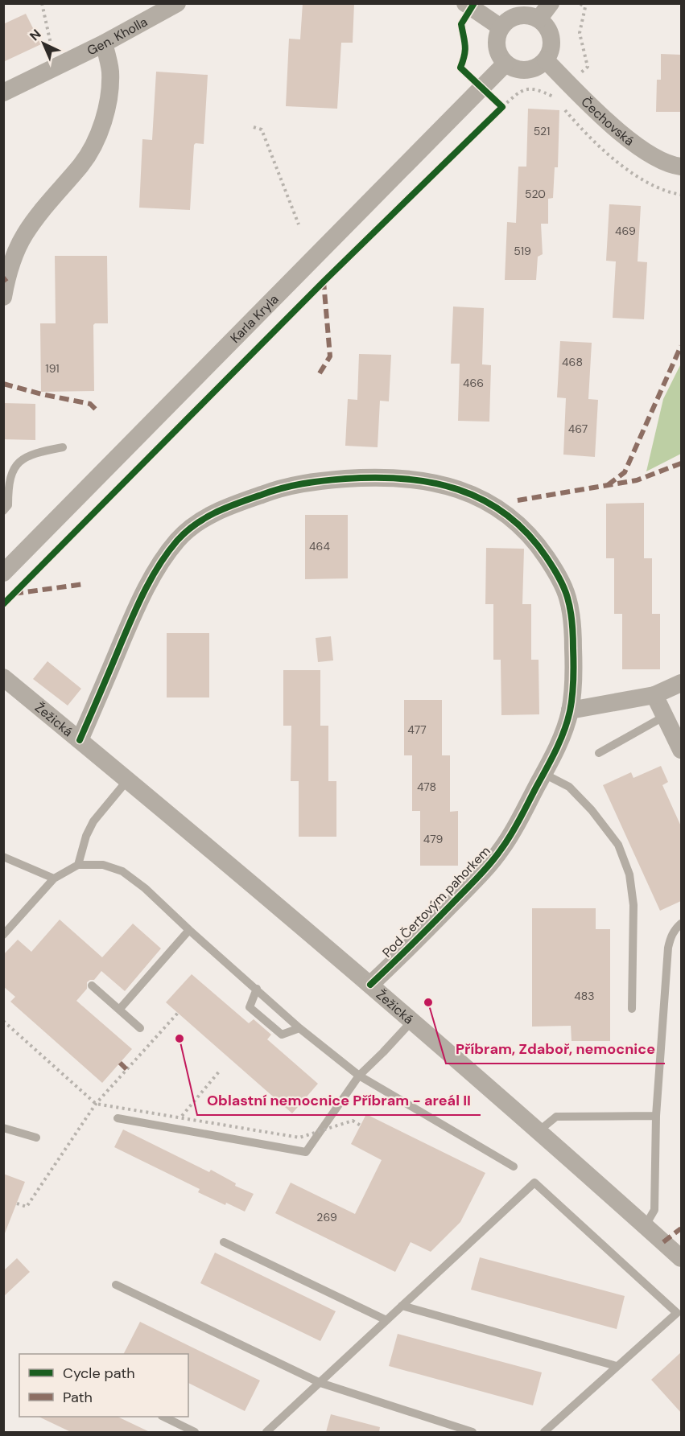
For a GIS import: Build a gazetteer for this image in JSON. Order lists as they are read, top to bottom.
{
  "streets": {
    "street": [
      "Gen. Kholla",
      "Čechovská",
      "Karla Kryla",
      "Žežická",
      "Pod Čertovým pahorkem"
    ]
  },
  "crossings": [
    ["Čechovská", "Karla Kryla"],
    ["Žežická", "Pod Čertovým pahorkem"]
  ],
  "places": ["Příbram, Zdaboř, nemocnice", "Oblastní nemocnice Příbram - areál II"],
  "house_numbers": [
    "521",
    "520",
    "469",
    "519",
    "468",
    "191",
    "466",
    "467",
    "464",
    "477",
    "478",
    "479",
    "483",
    "269"
  ],
  "legend": ["Cycle path", "Path"],
  "north": "top left"
}
